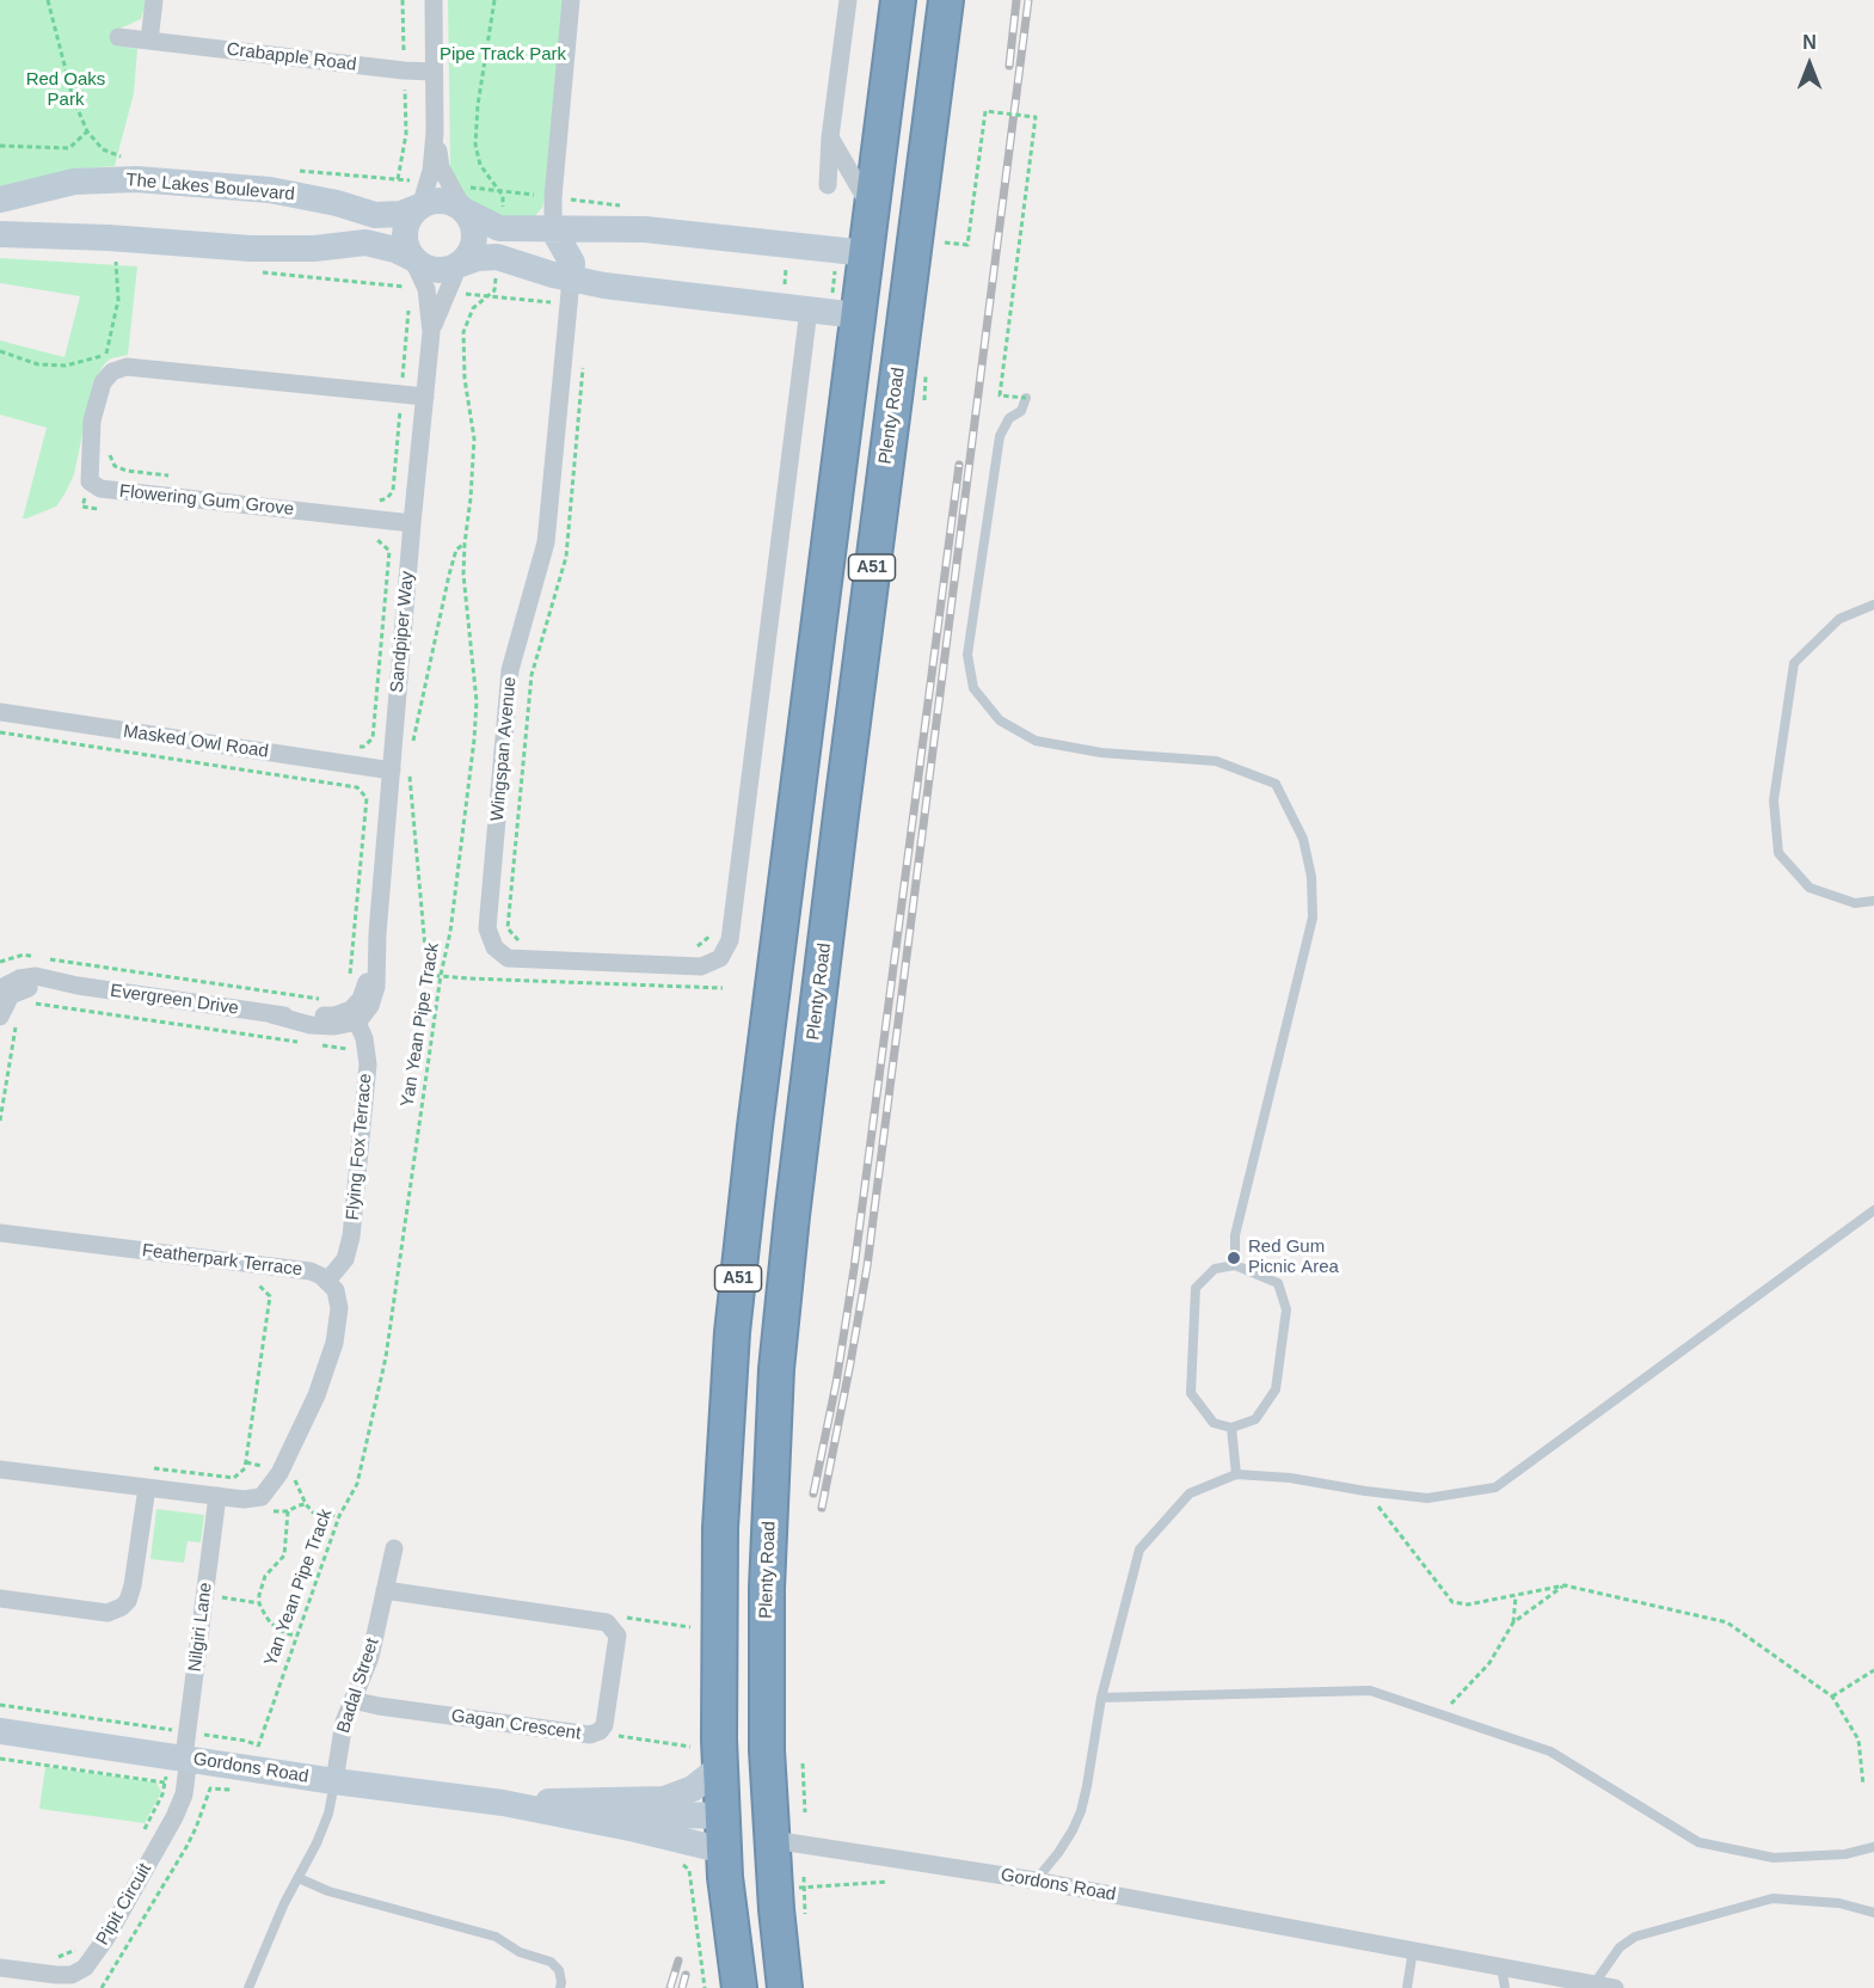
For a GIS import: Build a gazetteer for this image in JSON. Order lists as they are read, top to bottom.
{
  "streets": {
    "highway": ["Plenty Road", "A51", "Gordons Road"],
    "street": [
      "Crabapple Road",
      "The Lakes Boulevard",
      "Flowering Gum Grove",
      "Sandpiper Way",
      "Masked Owl Road",
      "Wingspan Avenue",
      "Evergreen Drive",
      "Flying Fox Terrace",
      "Featherpark Terrace",
      "Nilgiri Lane",
      "Badal Street",
      "Gagan Crescent",
      "Pipit Circuit"
    ],
    "path": ["Yan Yean Pipe Track"]
  },
  "crossings": [
    ["The Lakes Boulevard", "Sandpiper Way"],
    ["Plenty Road", "Gordons Road"],
    ["Flowering Gum Grove", "Sandpiper Way"],
    ["A51", "Gordons Road"],
    ["Sandpiper Way", "Masked Owl Road"],
    ["Sandpiper Way", "Evergreen Drive"],
    ["Sandpiper Way", "Flying Fox Terrace"],
    ["Evergreen Drive", "Flying Fox Terrace"],
    ["Yan Yean Pipe Track", "Gordons Road"],
    ["Flying Fox Terrace", "Featherpark Terrace"],
    ["Featherpark Terrace", "Nilgiri Lane"],
    ["Nilgiri Lane", "Gordons Road"],
    ["Nilgiri Lane", "Pipit Circuit"],
    ["Badal Street", "Gagan Crescent"],
    ["Badal Street", "Gordons Road"],
    ["Gordons Road", "Pipit Circuit"]
  ],
  "parks": ["Pipe Track Park", "Red Oaks Park"],
  "places": ["Red Gum Picnic Area"],
  "north": "top"
}
